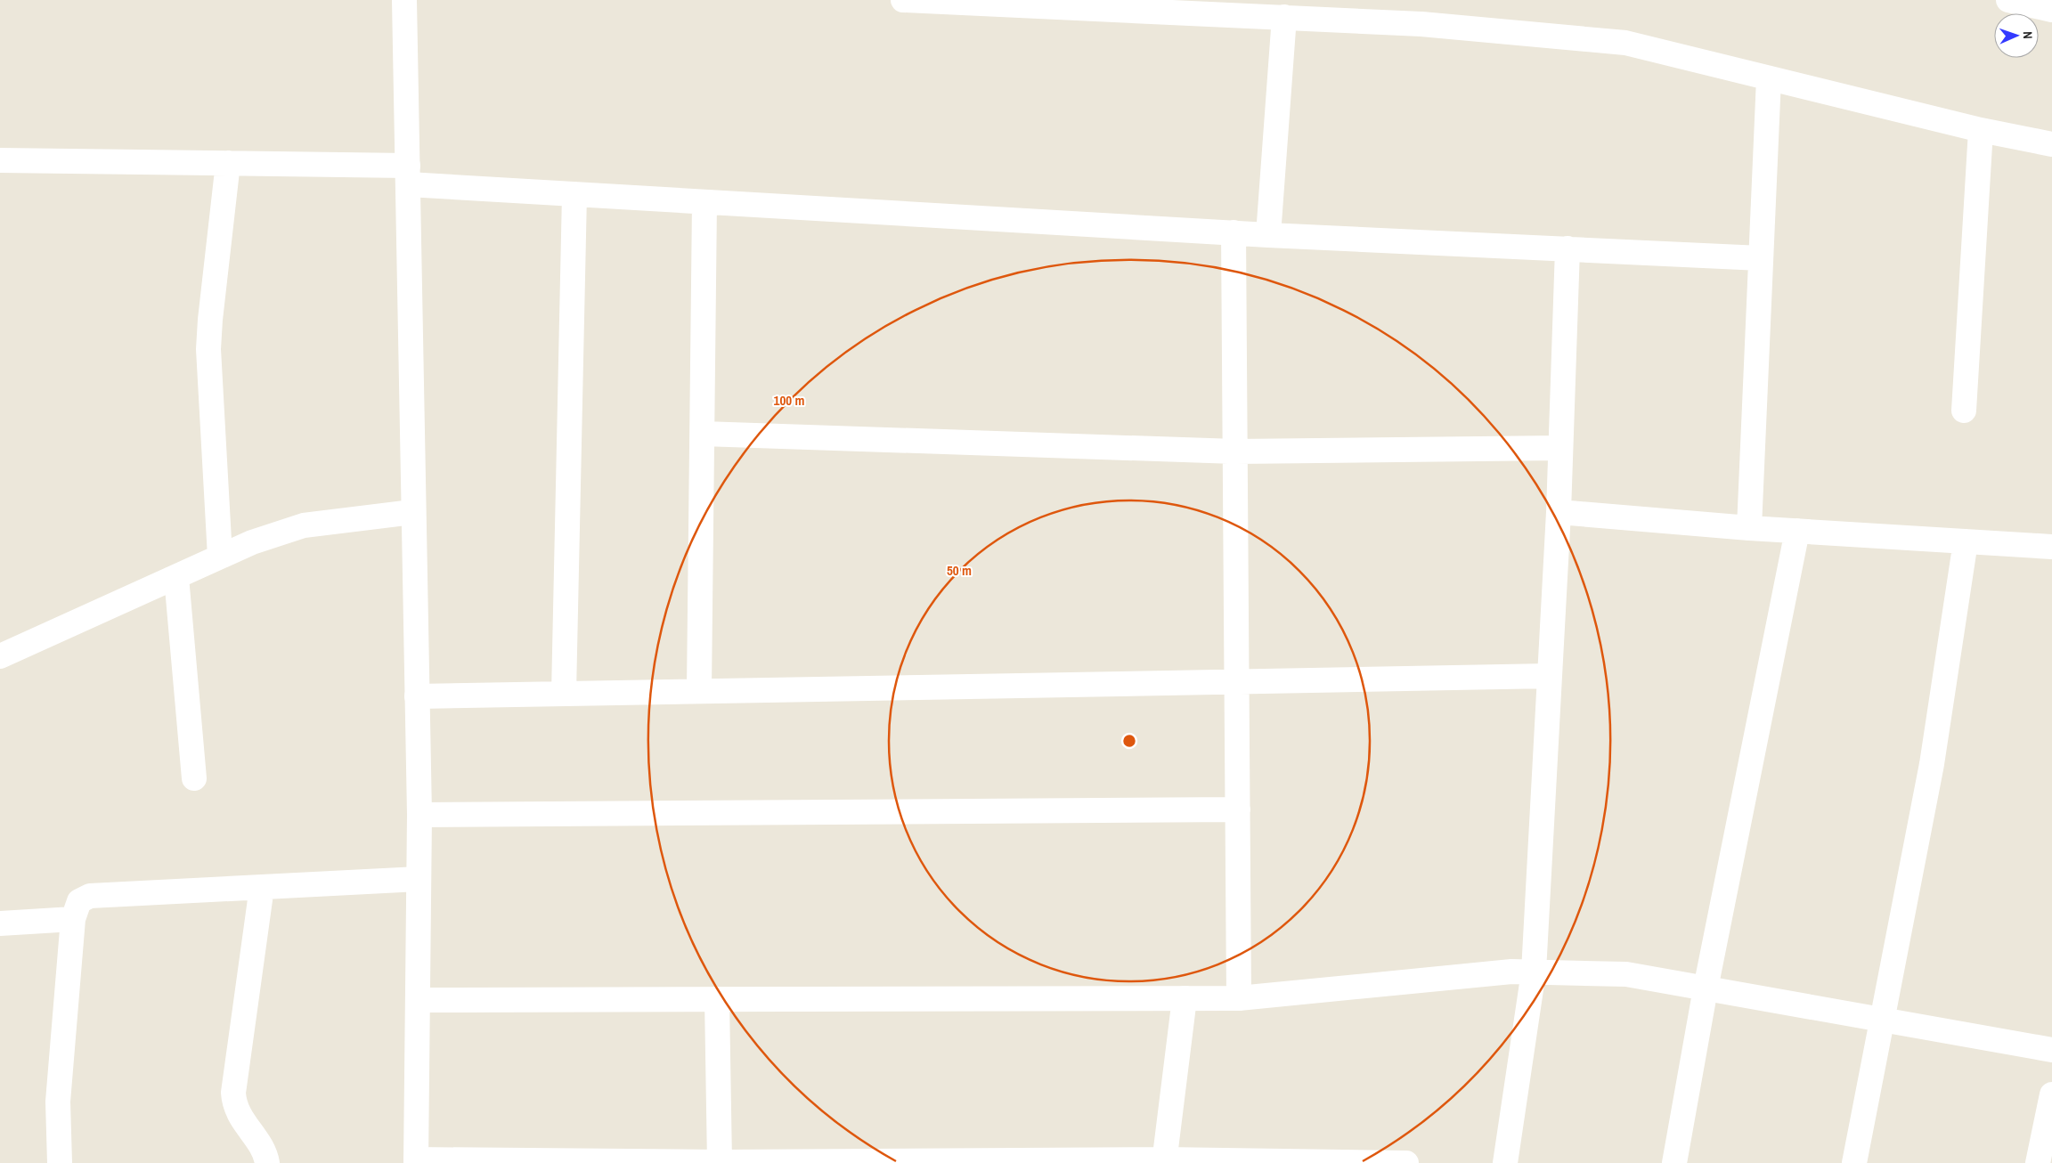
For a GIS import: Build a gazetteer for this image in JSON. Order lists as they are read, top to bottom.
{
  "north": "right",
  "rings": ["100 m", "50 m"]
}
